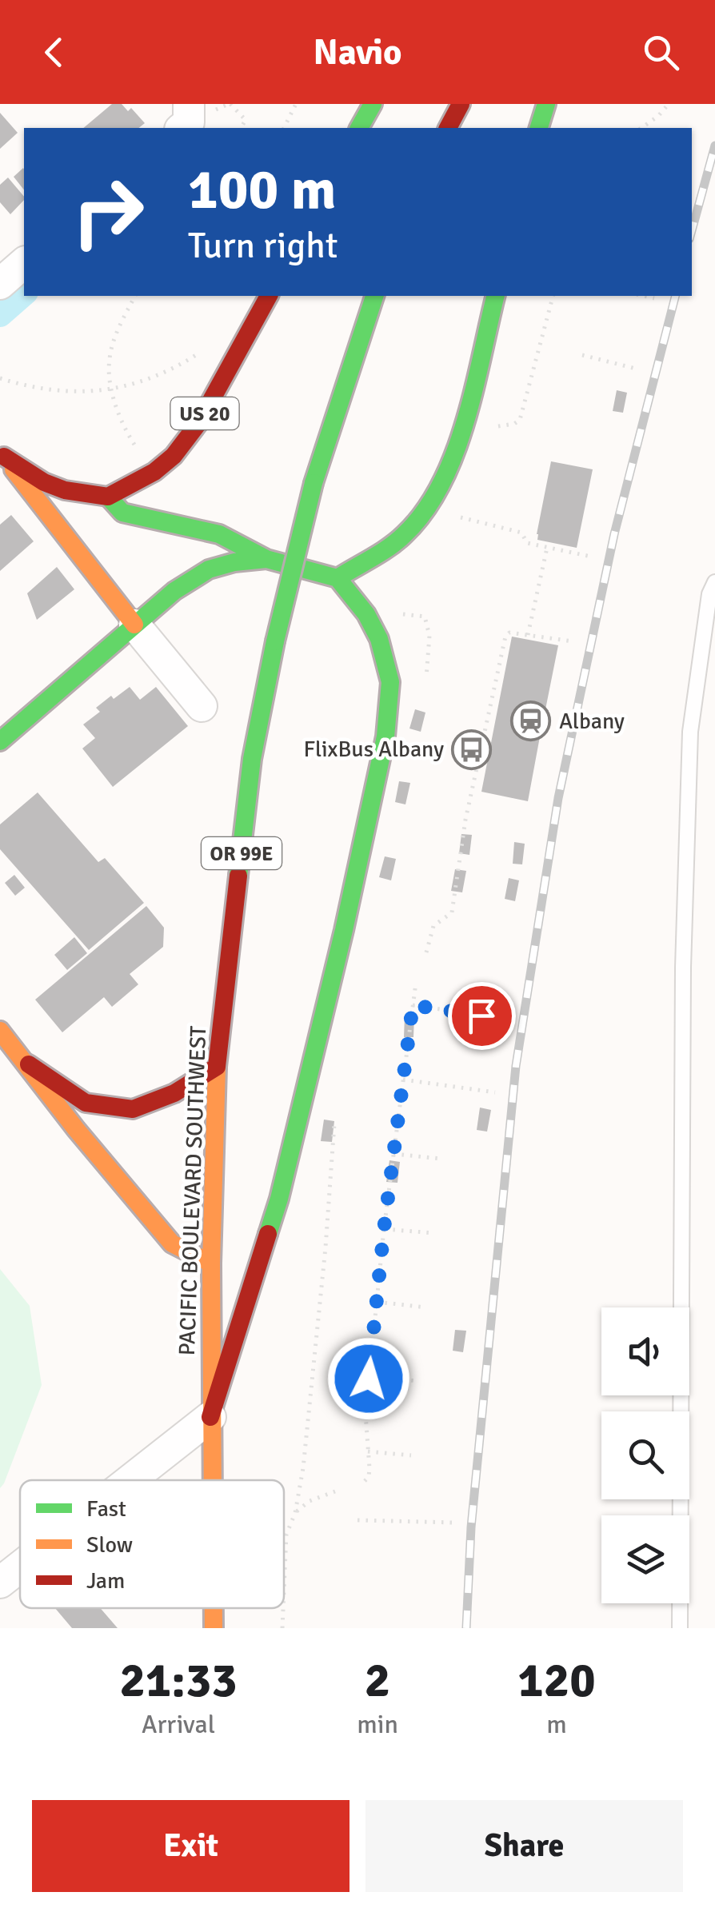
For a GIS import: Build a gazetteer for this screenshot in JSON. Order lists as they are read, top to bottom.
{
  "streets": {
    "main road": ["US 20", "OR 99E", "PACIFIC BOULEVARD SOUTHWEST"]
  },
  "places": {
    "station": ["Albany"],
    "bus stop": ["FlixBus Albany"]
  },
  "legend": ["Fast", "Slow", "Jam"],
  "page": {
    "header": "Navio",
    "turn": ["100 m", "Turn right"],
    "eta": [
      "21:33",
      "Arrival",
      "2",
      "min",
      "120",
      "m"
    ],
    "buttons": ["Exit", "Share"]
  }
}
